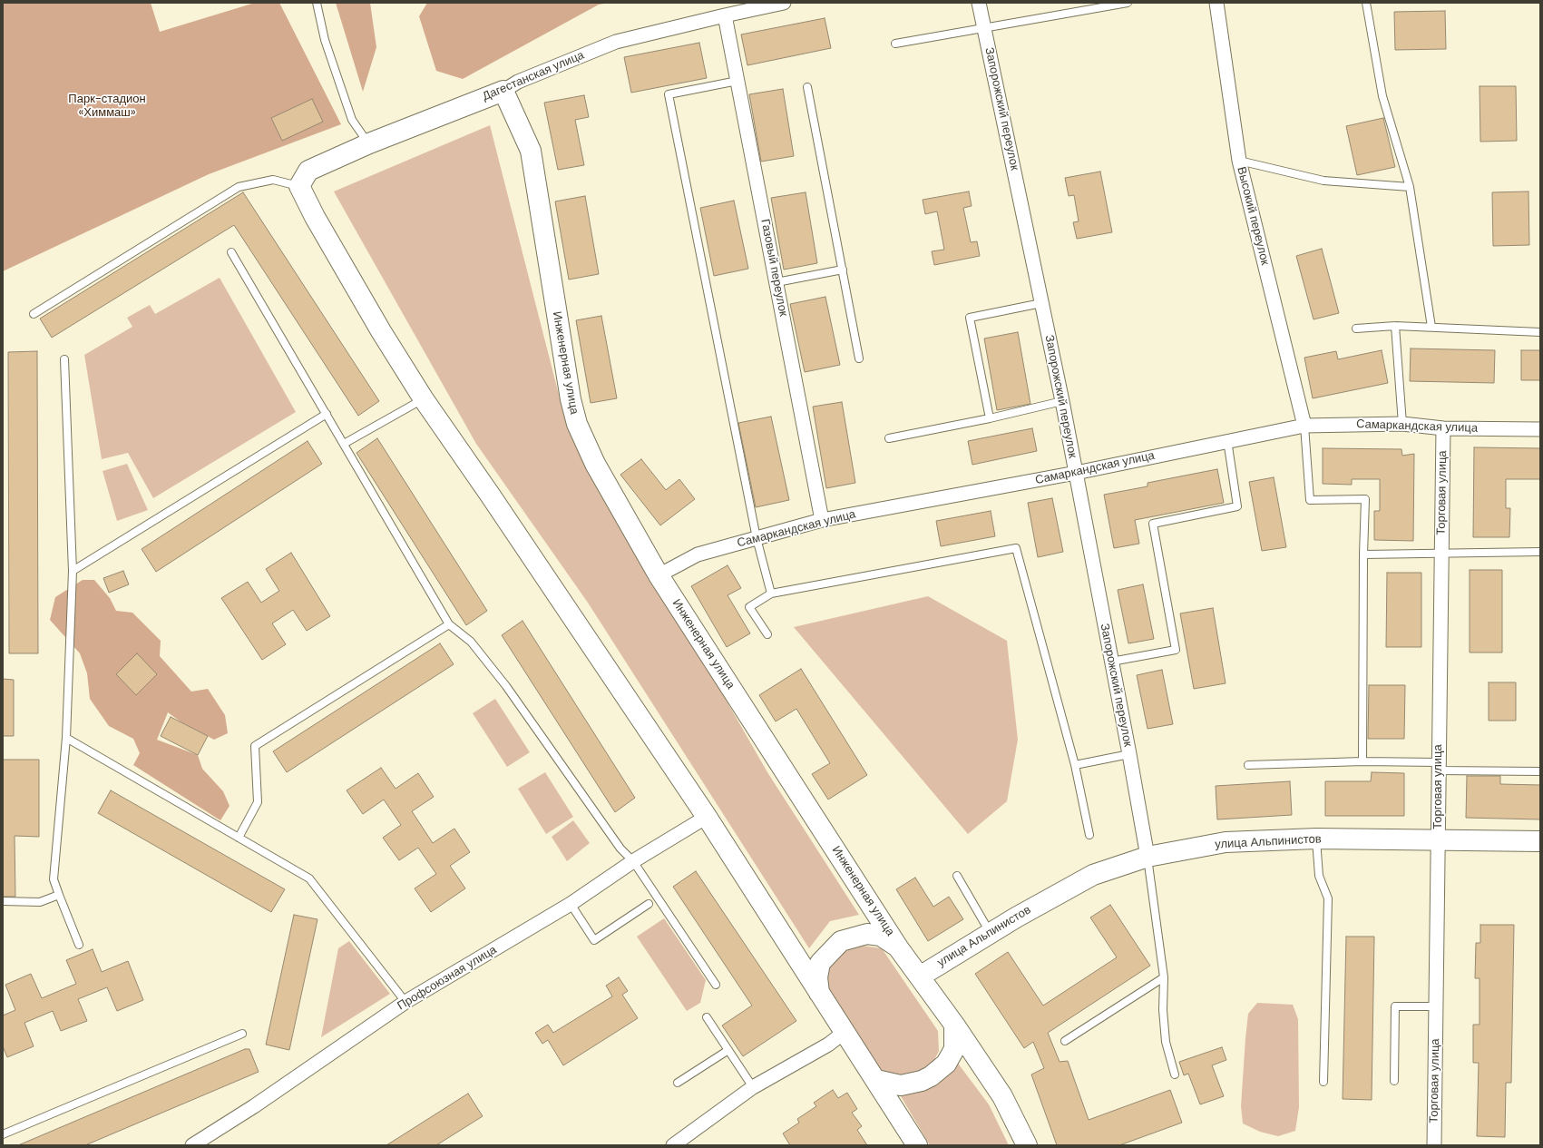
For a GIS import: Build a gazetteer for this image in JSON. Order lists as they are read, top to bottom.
{
  "streets": {
    "street": [
      "Дагестанская улица",
      "Запорожский переулок",
      "Высокий переулок",
      "Газовый переулок",
      "Инженерная улица",
      "Самаркандская улица",
      "Торговая улица",
      "улица Альпинистов",
      "Профсоюзная улица"
    ]
  },
  "crossings": [
    ["Дагестанская улица", "Газовый переулок"],
    ["Дагестанская улица", "Инженерная улица"],
    ["Запорожский переулок", "Самаркандская улица"],
    ["Запорожский переулок", "улица Альпинистов"],
    ["Высокий переулок", "Самаркандская улица"],
    ["Газовый переулок", "Самаркандская улица"],
    ["Инженерная улица", "Самаркандская улица"],
    ["Инженерная улица", "улица Альпинистов"],
    ["Самаркандская улица", "Торговая улица"],
    ["Торговая улица", "улица Альпинистов"]
  ],
  "parks": ["Парк-стадион «Химмаш»"]
}
